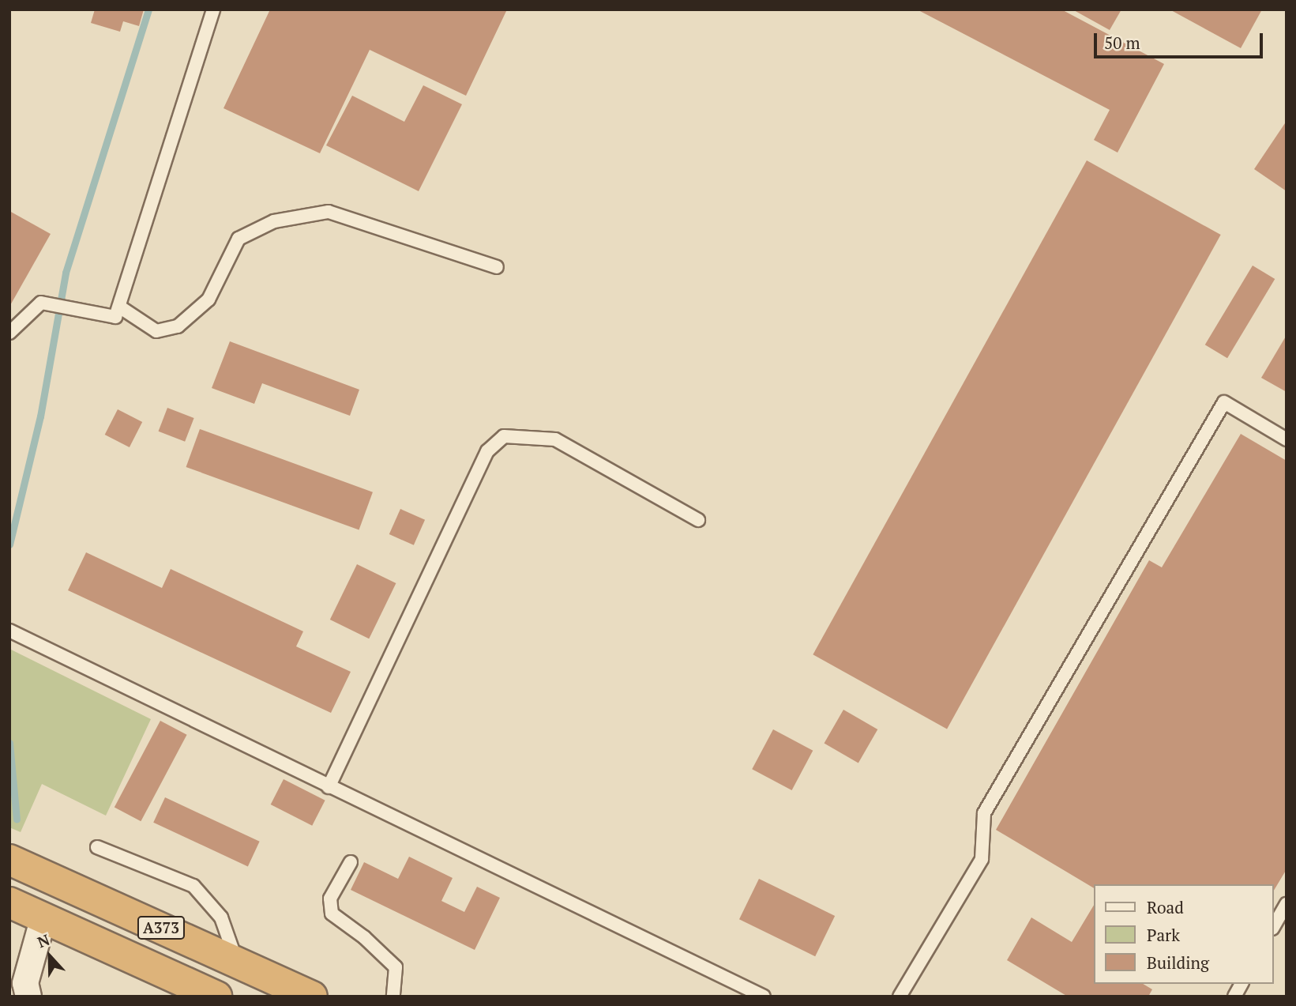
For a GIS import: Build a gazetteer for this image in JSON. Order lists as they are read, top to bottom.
{
  "streets": {
    "highway": ["A373"]
  },
  "legend": ["Road", "Park", "Building"],
  "scale_bar": "50 m",
  "north": "top"
}
